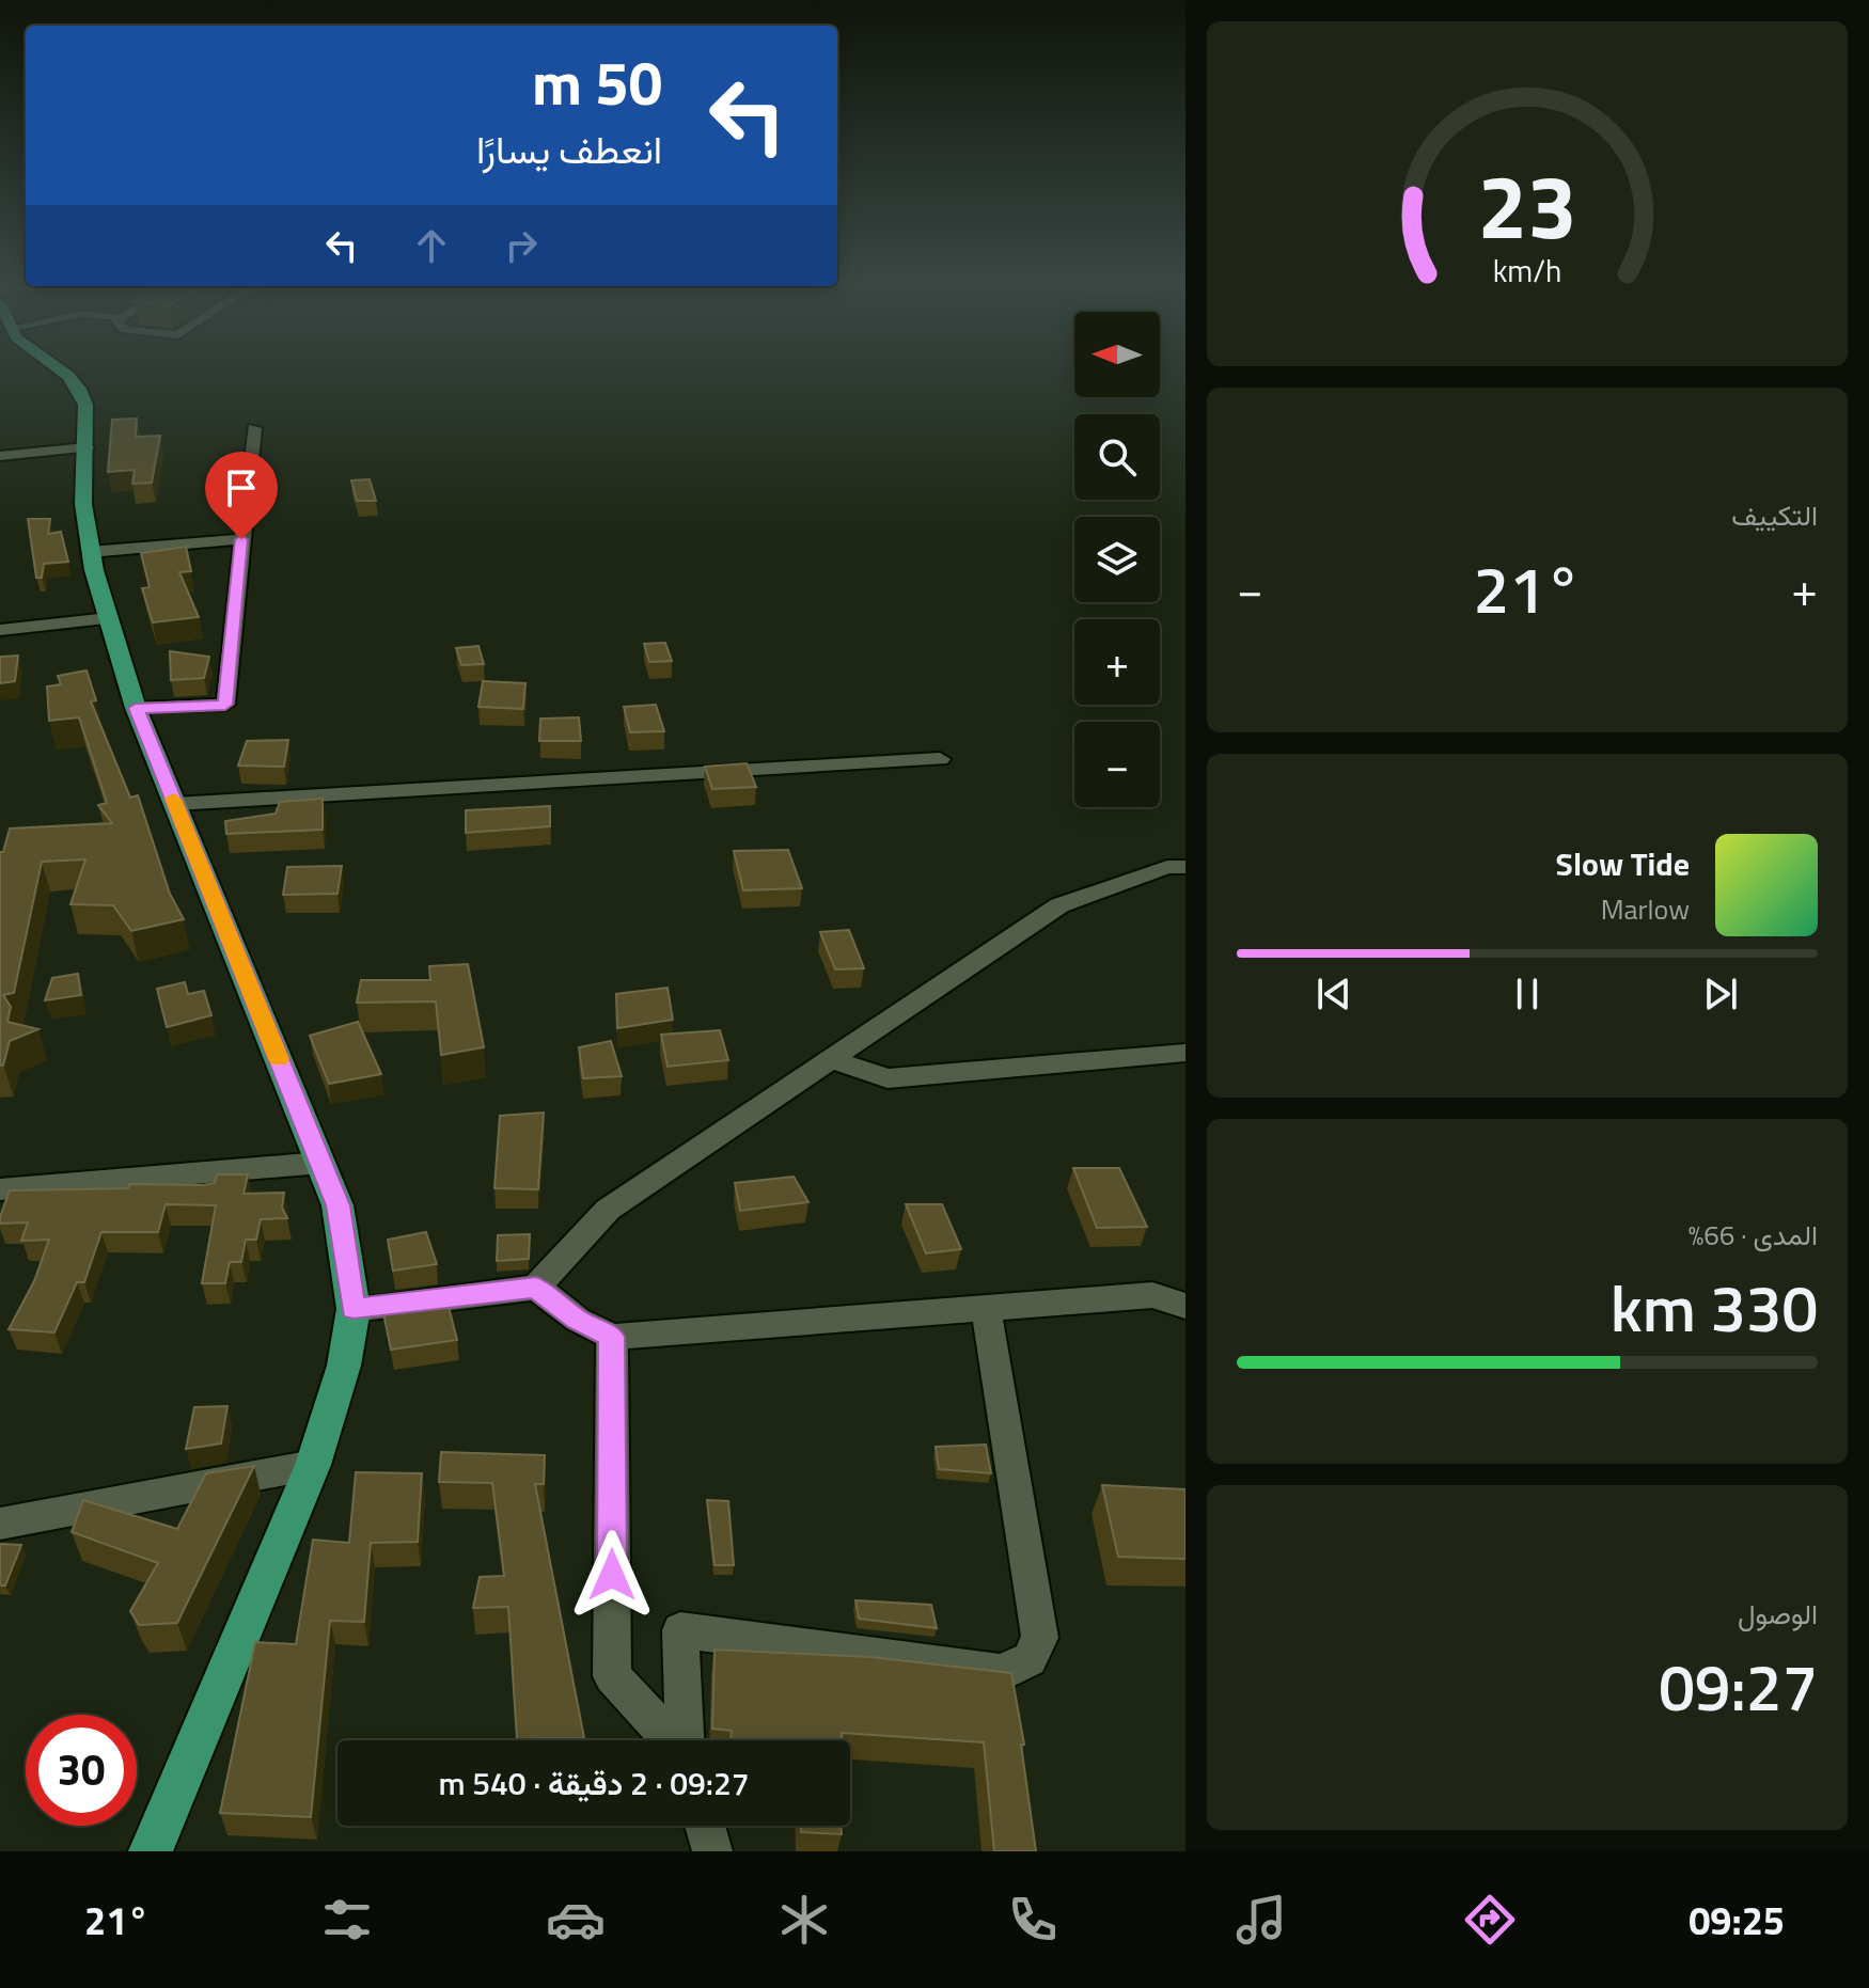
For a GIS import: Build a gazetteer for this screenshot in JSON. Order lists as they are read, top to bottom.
{
  "north": "left",
  "page": {
    "turn": ["50 m", "انعطف يسارًا"],
    "map_buttons": ["+", "−"],
    "tile": [
      "التكييف",
      ["المدى · 66%", "330 km"],
      ["الوصول", "09:27"]
    ],
    "heat": ["−", "21°", "+"],
    "song": ["Slow Tide", "Marlow"],
    "limit": "30",
    "trip": "09:27 · 2 دقيقة · 540 m",
    "tabs": ["09:25", "21°"],
    "gauge": ["23", "km/h"]
  }
}
